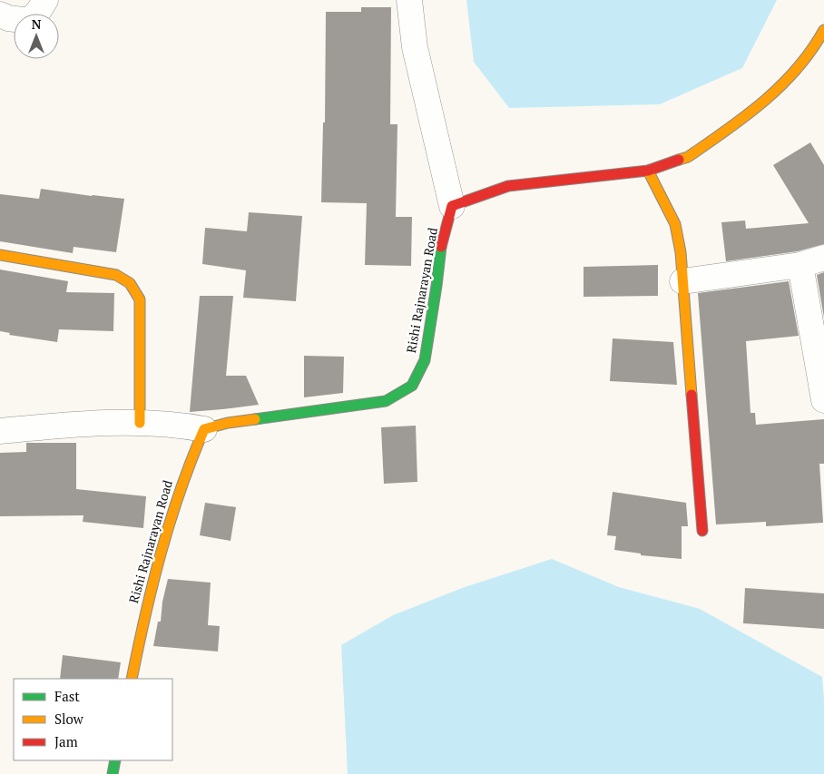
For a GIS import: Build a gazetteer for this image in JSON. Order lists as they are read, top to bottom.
{
  "streets": {
    "main road": ["Rishi Rajnarayan Road"]
  },
  "legend": ["Fast", "Slow", "Jam"],
  "north": "top"
}
